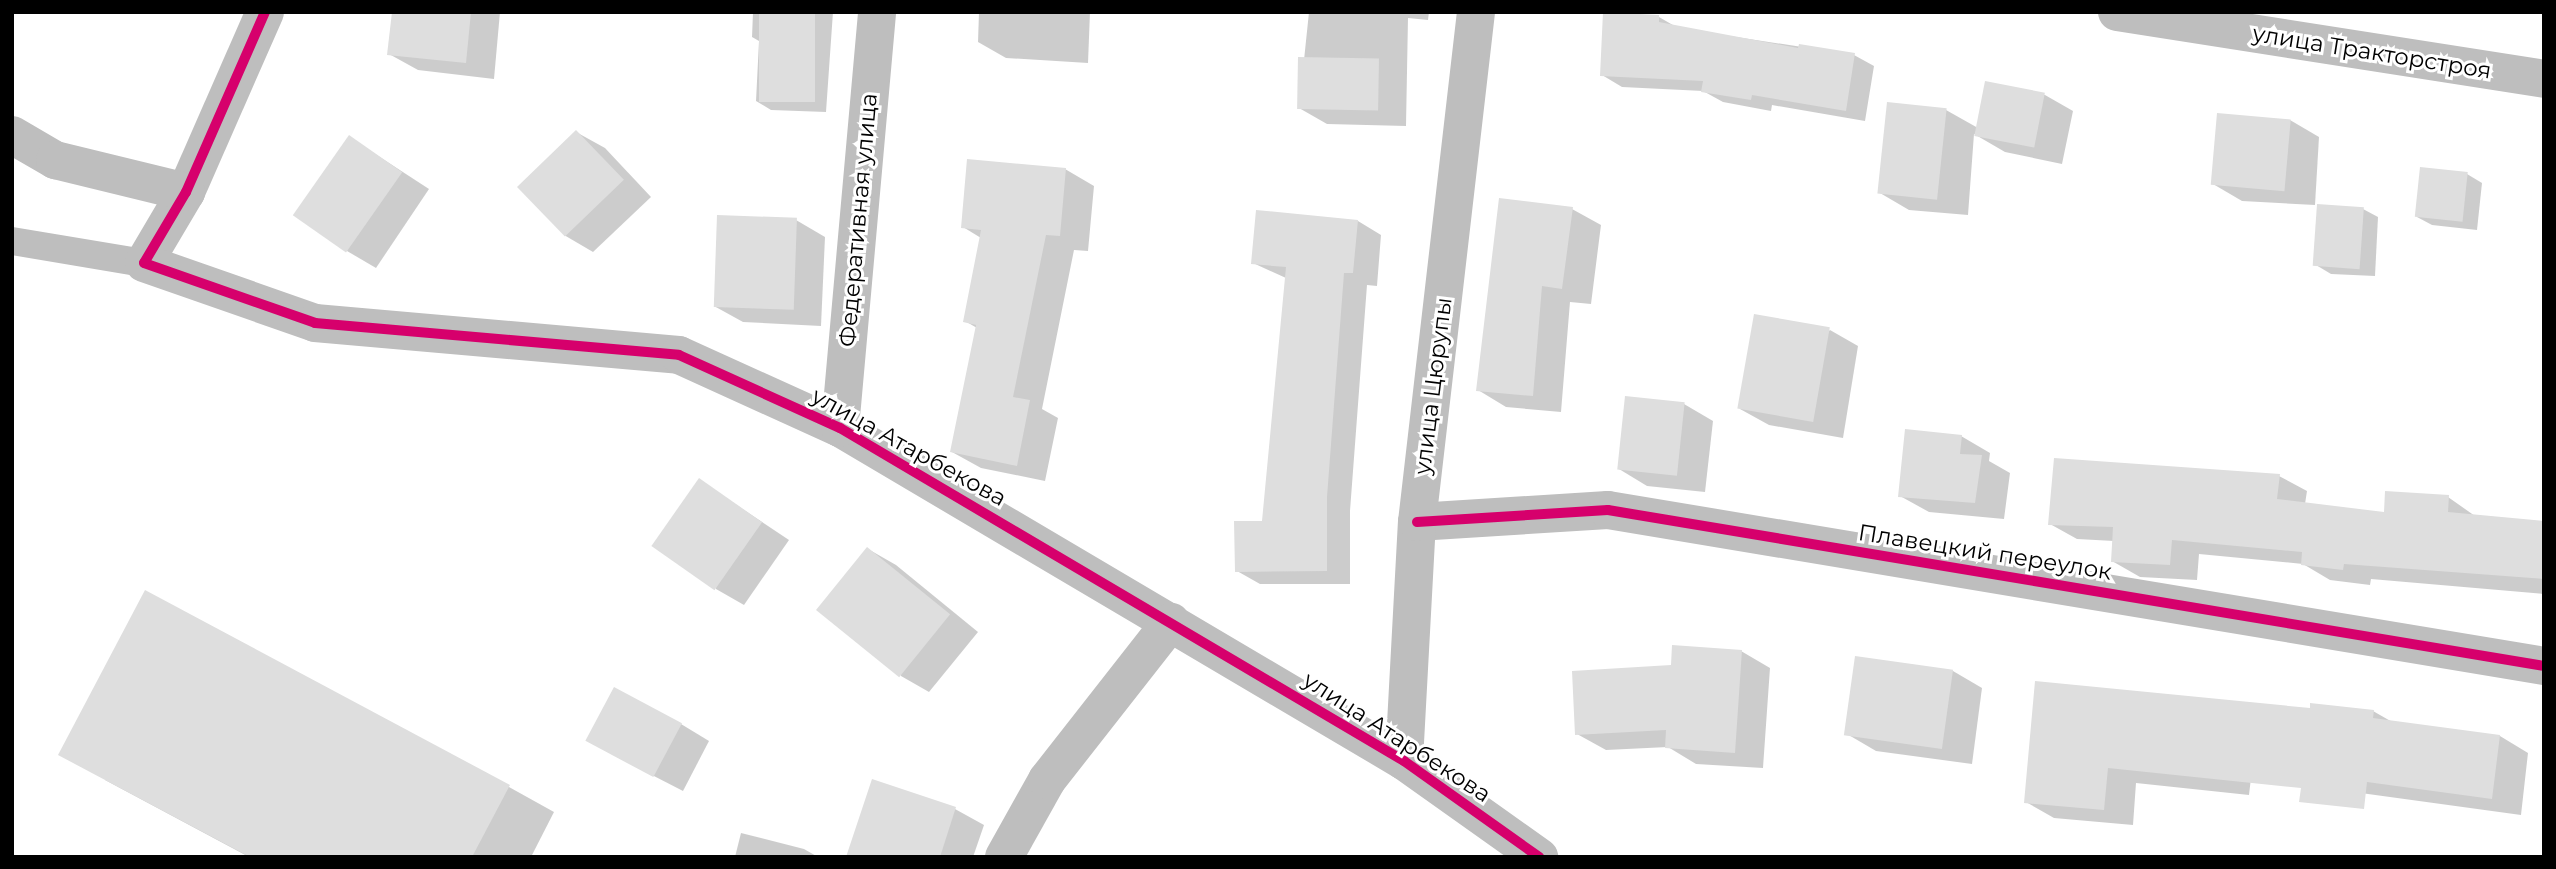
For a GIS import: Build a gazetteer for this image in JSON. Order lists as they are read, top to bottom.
{
  "streets": {
    "street": [
      "улица Тракторстроя",
      "Федеративная улица",
      "улица Цюрупы",
      "улица Атарбекова",
      "Плавецкий переулок"
    ]
  },
  "crossings": [
    ["Федеративная улица", "улица Атарбекова"],
    ["улица Цюрупы", "улица Атарбекова"],
    ["улица Цюрупы", "Плавецкий переулок"]
  ]
}
